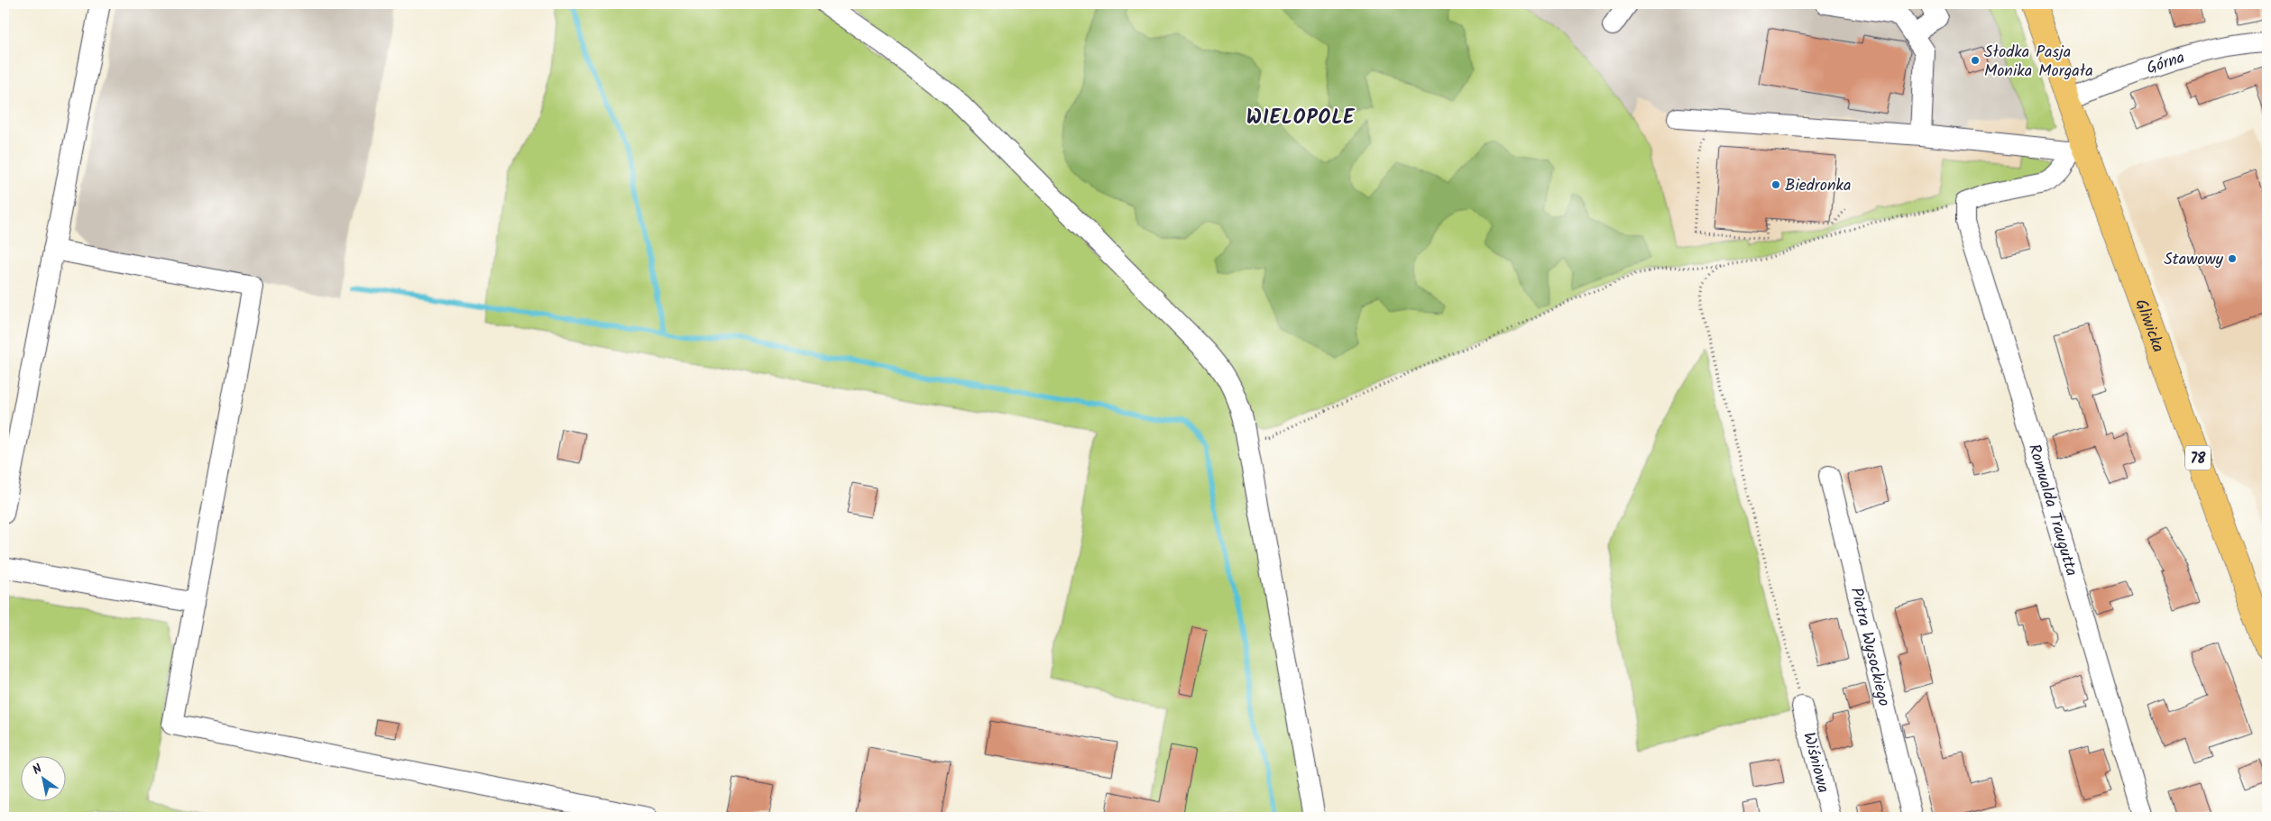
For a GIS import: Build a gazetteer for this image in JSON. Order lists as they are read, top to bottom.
{
  "streets": {
    "main road": ["Gliwicka", "78"],
    "street": [
      "Górna",
      "Romualda Traugutta",
      "Piotra Wysockiego",
      "Wiśniowa"
    ]
  },
  "crossings": [
    ["Górna", "Gliwicka"]
  ],
  "districts": ["WIELOPOLE"],
  "places": ["Słodka Pasja Monika Morgała", "Biedronka", "Stawowy"],
  "north": "top left"
}
